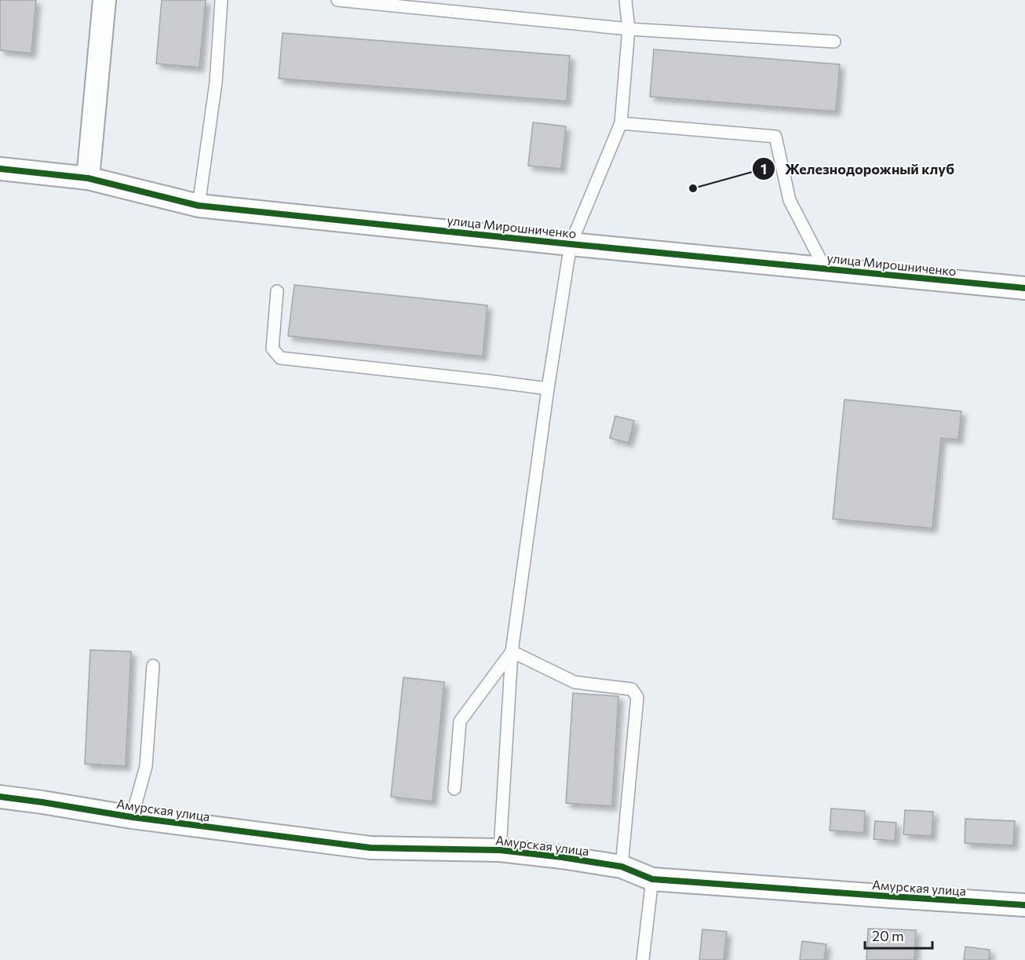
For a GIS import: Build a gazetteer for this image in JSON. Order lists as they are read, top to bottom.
{
  "streets": {
    "street": ["улица Мирошниченко", "Амурская улица"]
  },
  "places": ["Железнодорожный клуб"],
  "scale_bar": "20 m"
}
